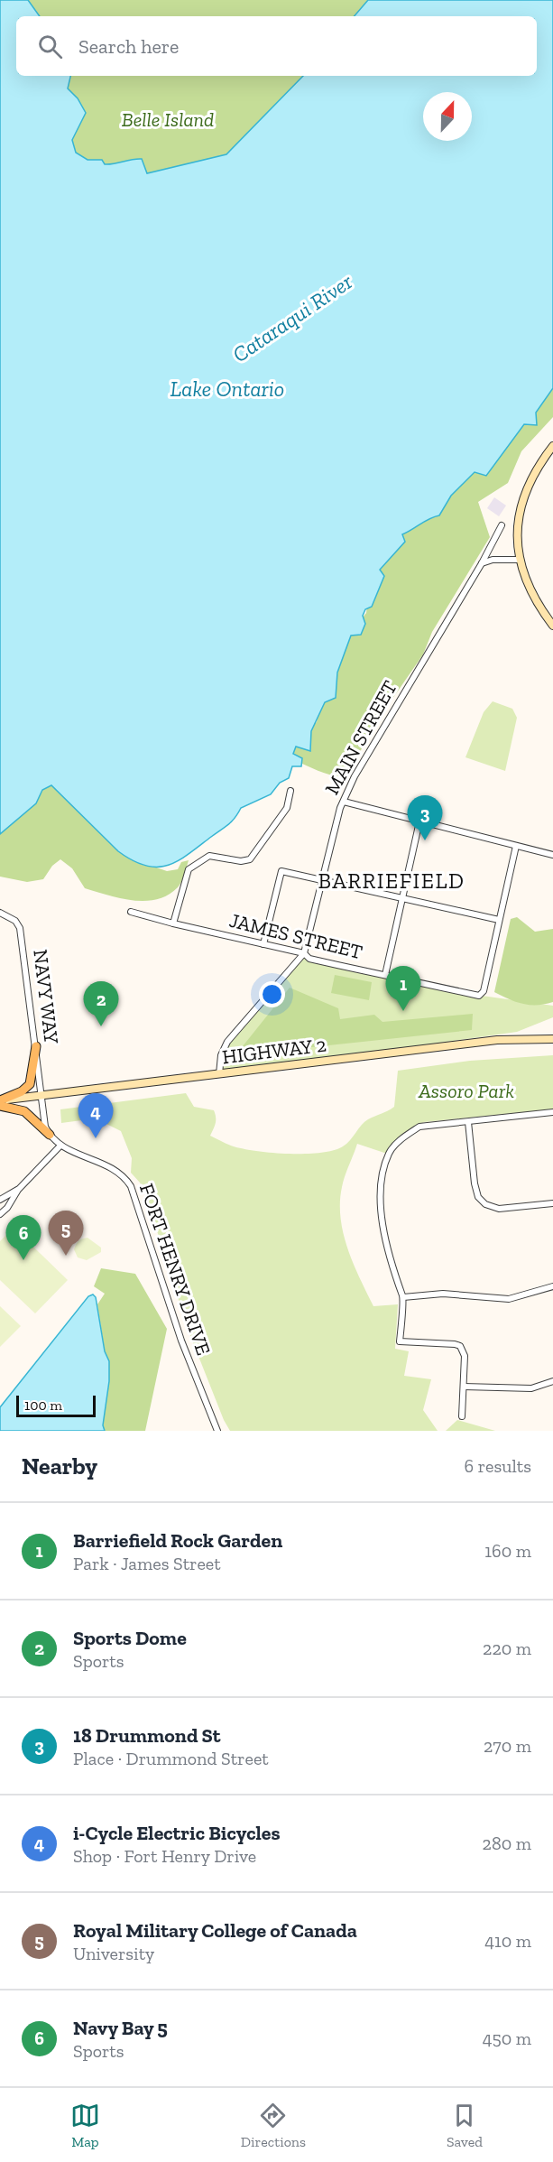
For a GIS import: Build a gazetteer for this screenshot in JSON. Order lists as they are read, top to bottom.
{
  "streets": {
    "main road": ["HIGHWAY 2"],
    "street": [
      "MAIN STREET",
      "JAMES STREET",
      "NAVY WAY",
      "FORT HENRY DRIVE"
    ]
  },
  "crossings": [
    ["MAIN STREET", "JAMES STREET"],
    ["MAIN STREET", "HIGHWAY 2"],
    ["NAVY WAY", "HIGHWAY 2"]
  ],
  "districts": ["BARRIEFIELD"],
  "water": ["Cataraqui River", "Lake Ontario"],
  "parks": ["Belle Island", "Assoro Park"],
  "scale_bar": "100 m",
  "north": "top",
  "page": {
    "search": "Search here",
    "pins": [
      "3",
      "1",
      "2",
      "4",
      "5",
      "6"
    ],
    "scale": "100 m",
    "heading": ["Nearby", "6 results"],
    "list": [
      {
        "mark": "1",
        "name": "Barriefield Rock Garden",
        "note": "Park · James Street",
        "value": "160 m"
      },
      {
        "mark": "2",
        "name": "Sports Dome",
        "note": "Sports",
        "value": "220 m"
      },
      {
        "mark": "3",
        "name": "18 Drummond St",
        "note": "Place · Drummond Street",
        "value": "270 m"
      },
      {
        "mark": "4",
        "name": "i-Cycle Electric Bicycles",
        "note": "Shop · Fort Henry Drive",
        "value": "280 m"
      },
      {
        "mark": "5",
        "name": "Royal Military College of Canada",
        "note": "University",
        "value": "410 m"
      },
      {
        "mark": "6",
        "name": "Navy Bay 5",
        "note": "Sports",
        "value": "450 m"
      }
    ],
    "nav": ["Map", "Directions", "Saved"]
  }
}
